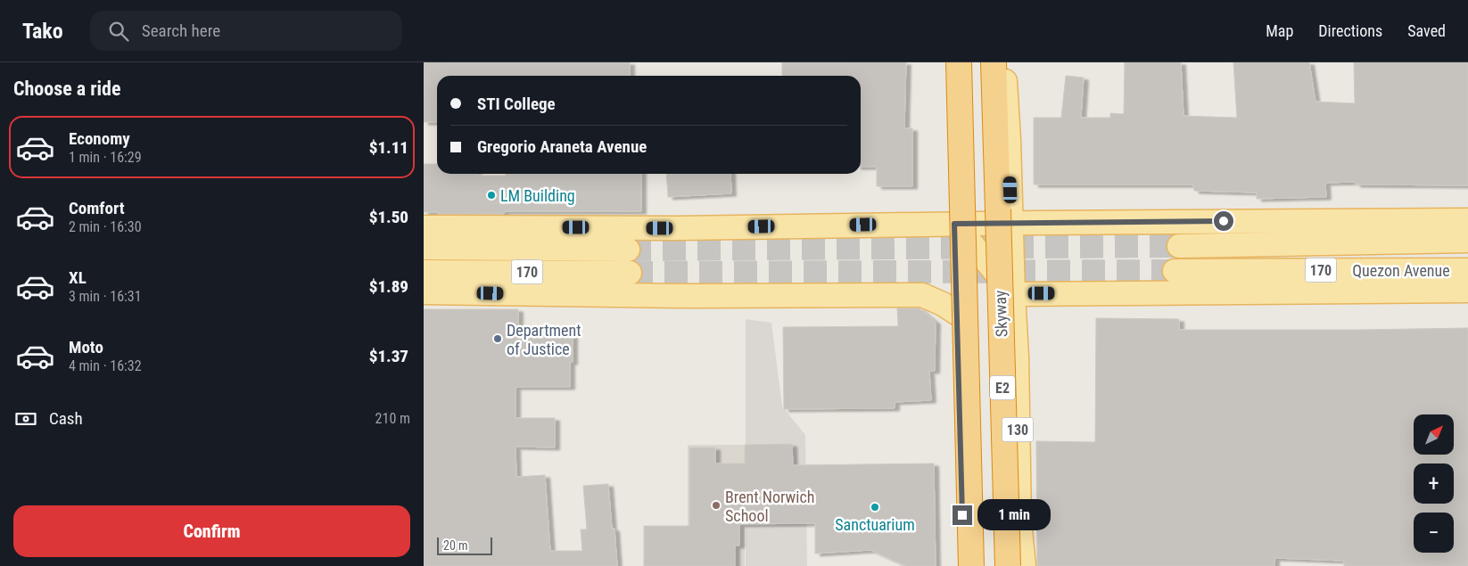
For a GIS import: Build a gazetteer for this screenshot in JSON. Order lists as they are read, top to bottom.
{
  "streets": {
    "highway": ["Skyway", "E2"],
    "main road": ["170", "Quezon Avenue", "130"]
  },
  "places": [
    "LM Building",
    "Department of Justice",
    "Brent Norwich School",
    "Sanctuarium"
  ],
  "scale_bar": "20 m",
  "north": "top right",
  "page": {
    "header": "Tako",
    "search": "Search here",
    "nav": ["Map", "Directions", "Saved"],
    "heading": "Choose a ride",
    "banner": ["STI College", "Gregorio Araneta Avenue"],
    "list": [
      {
        "name": "Economy",
        "note": "1 min · 16:29",
        "value": "$1.11"
      },
      {
        "name": "Comfort",
        "note": "2 min · 16:30",
        "value": "$1.50"
      },
      {
        "name": "XL",
        "note": "3 min · 16:31",
        "value": "$1.89"
      },
      {
        "name": "Moto",
        "note": "4 min · 16:32",
        "value": "$1.37"
      }
    ],
    "pay": ["Cash", "210 m"],
    "map_buttons": ["+", "−"],
    "buttons": "Confirm",
    "bubble": "1 min",
    "scale": "20 m"
  }
}
